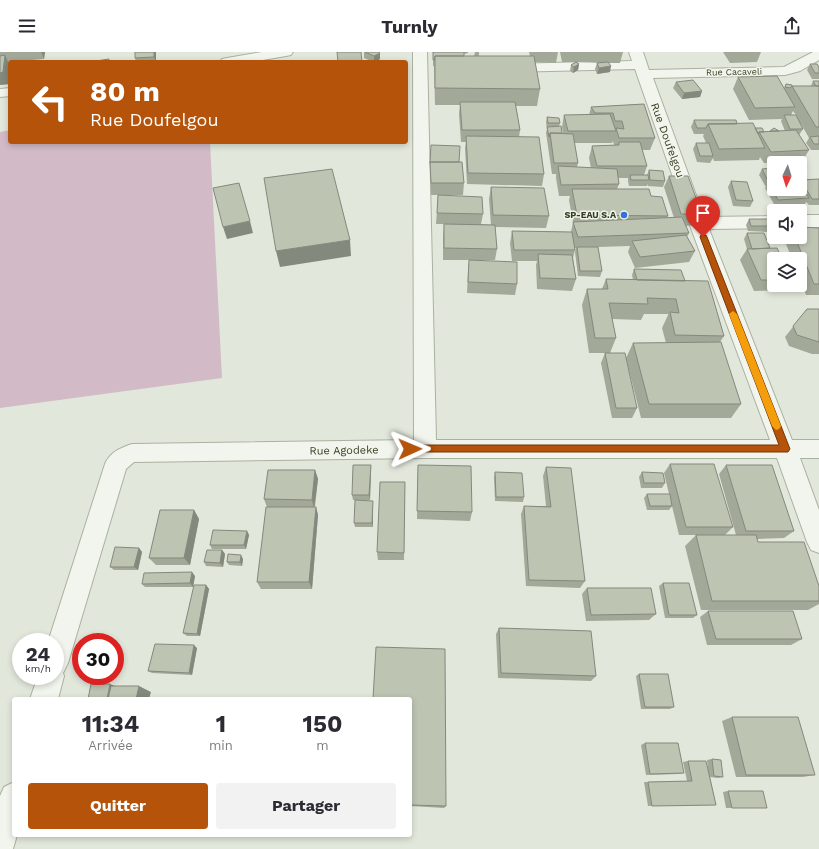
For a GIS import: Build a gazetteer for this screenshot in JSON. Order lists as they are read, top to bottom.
{
  "streets": {
    "street": ["Rue Cacaveli", "Rue Doufelgou", "Rue Agodeke"]
  },
  "crossings": [
    ["Rue Cacaveli", "Rue Doufelgou"],
    ["Rue Doufelgou", "Rue Agodeke"]
  ],
  "places": ["SP-EAU S.A"],
  "north": "bottom",
  "page": {
    "header": "Turnly",
    "turn": ["80 m", "Rue Doufelgou"],
    "speed": "24 km/h",
    "limit": "30",
    "eta": [
      "11:34",
      "Arrivée",
      "1",
      "min",
      "150",
      "m"
    ],
    "buttons": ["Quitter", "Partager"]
  }
}
